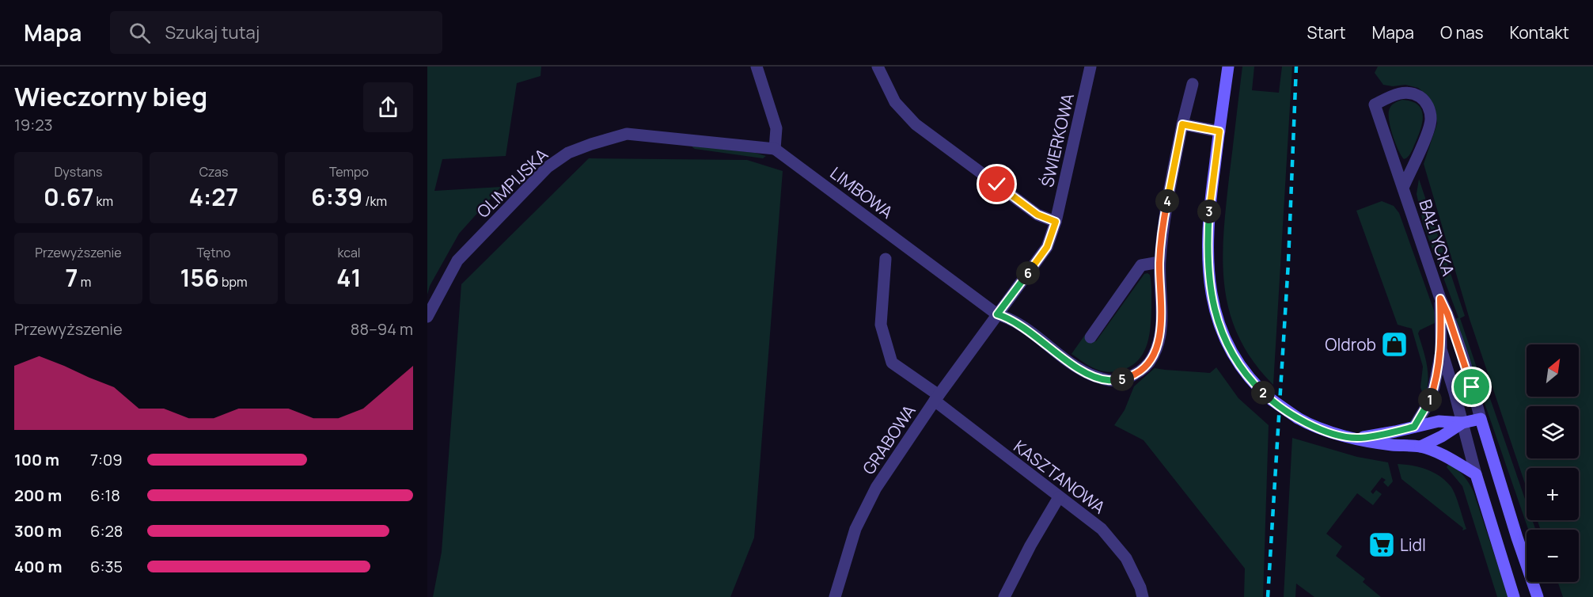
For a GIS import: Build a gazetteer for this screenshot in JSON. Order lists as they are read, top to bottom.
{
  "streets": {
    "main road": ["BAŁTYCKA"],
    "street": [
      "ŚWIERKOWA",
      "OLIMPIJSKA",
      "LIMBOWA",
      "GRABOWA",
      "KASZTANOWA"
    ]
  },
  "crossings": [
    ["ŚWIERKOWA", "GRABOWA"],
    ["OLIMPIJSKA", "LIMBOWA"],
    ["LIMBOWA", "GRABOWA"],
    ["GRABOWA", "KASZTANOWA"]
  ],
  "places": {
    "shop": ["Oldrob"],
    "supermarket": ["Lidl"]
  },
  "north": "top right",
  "page": {
    "header": "Mapa",
    "search": "Szukaj tutaj",
    "nav": [
      "Start",
      "Mapa",
      "O nas",
      "Kontakt"
    ],
    "heading": ["Wieczorny bieg", "19:23"],
    "stats": [
      ["Dystans", "0.67 km"],
      ["Czas", "4:27"],
      ["Tempo", "6:39 /km"],
      ["Przewyższenie", "7 m"],
      ["Tętno", "156 bpm"],
      ["kcal", "41"]
    ],
    "pins": [
      "4",
      "3",
      "6",
      "5",
      "2",
      "1"
    ],
    "chart": ["Przewyższenie", "88–94 m"],
    "map_buttons": ["+", "−"],
    "list": [
      {
        "name": "100 m",
        "note": "7:09"
      },
      {
        "name": "200 m",
        "note": "6:18"
      },
      {
        "name": "300 m",
        "note": "6:28"
      },
      {
        "name": "400 m",
        "note": "6:35"
      }
    ]
  }
}
